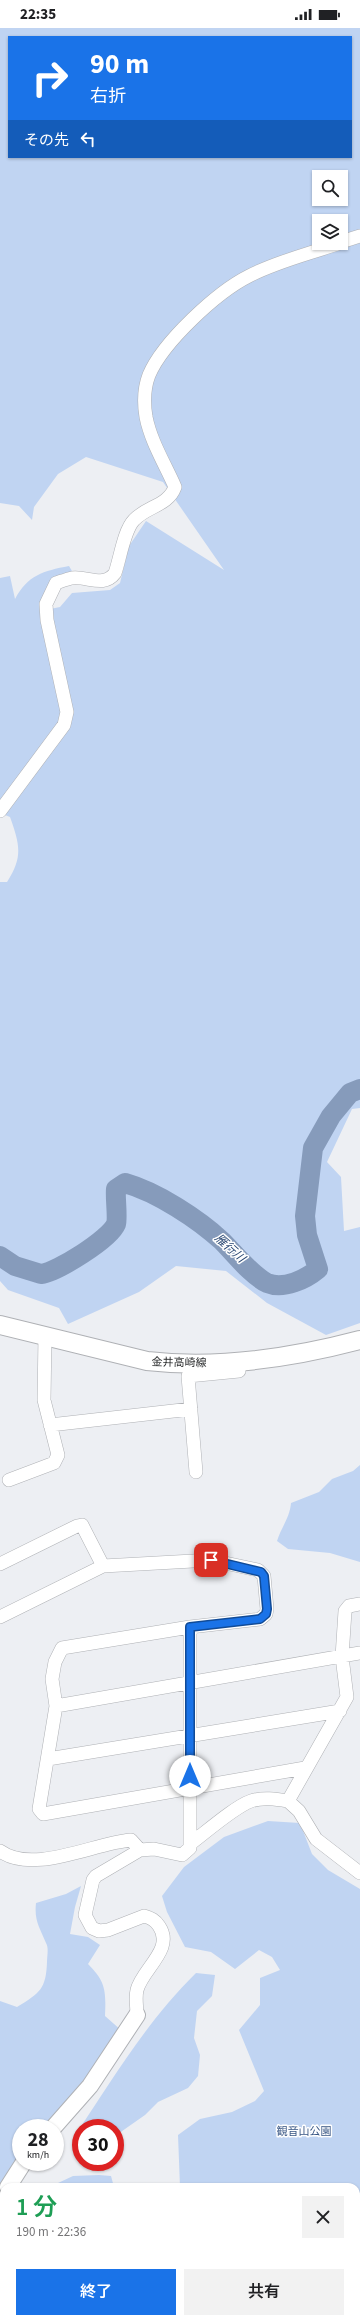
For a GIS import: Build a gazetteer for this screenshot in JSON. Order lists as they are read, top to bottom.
{
  "streets": {
    "main road": ["金井高崎線"]
  },
  "water": ["雁行川"],
  "parks": ["観音山公園"],
  "page": {
    "status": "22:35",
    "turn": ["90 m", "右折"],
    "then": "その先",
    "speed": "28 km/h",
    "limit": "30",
    "heading": ["1 分", "190 m · 22:36"],
    "buttons": ["終了", "共有"]
  }
}
